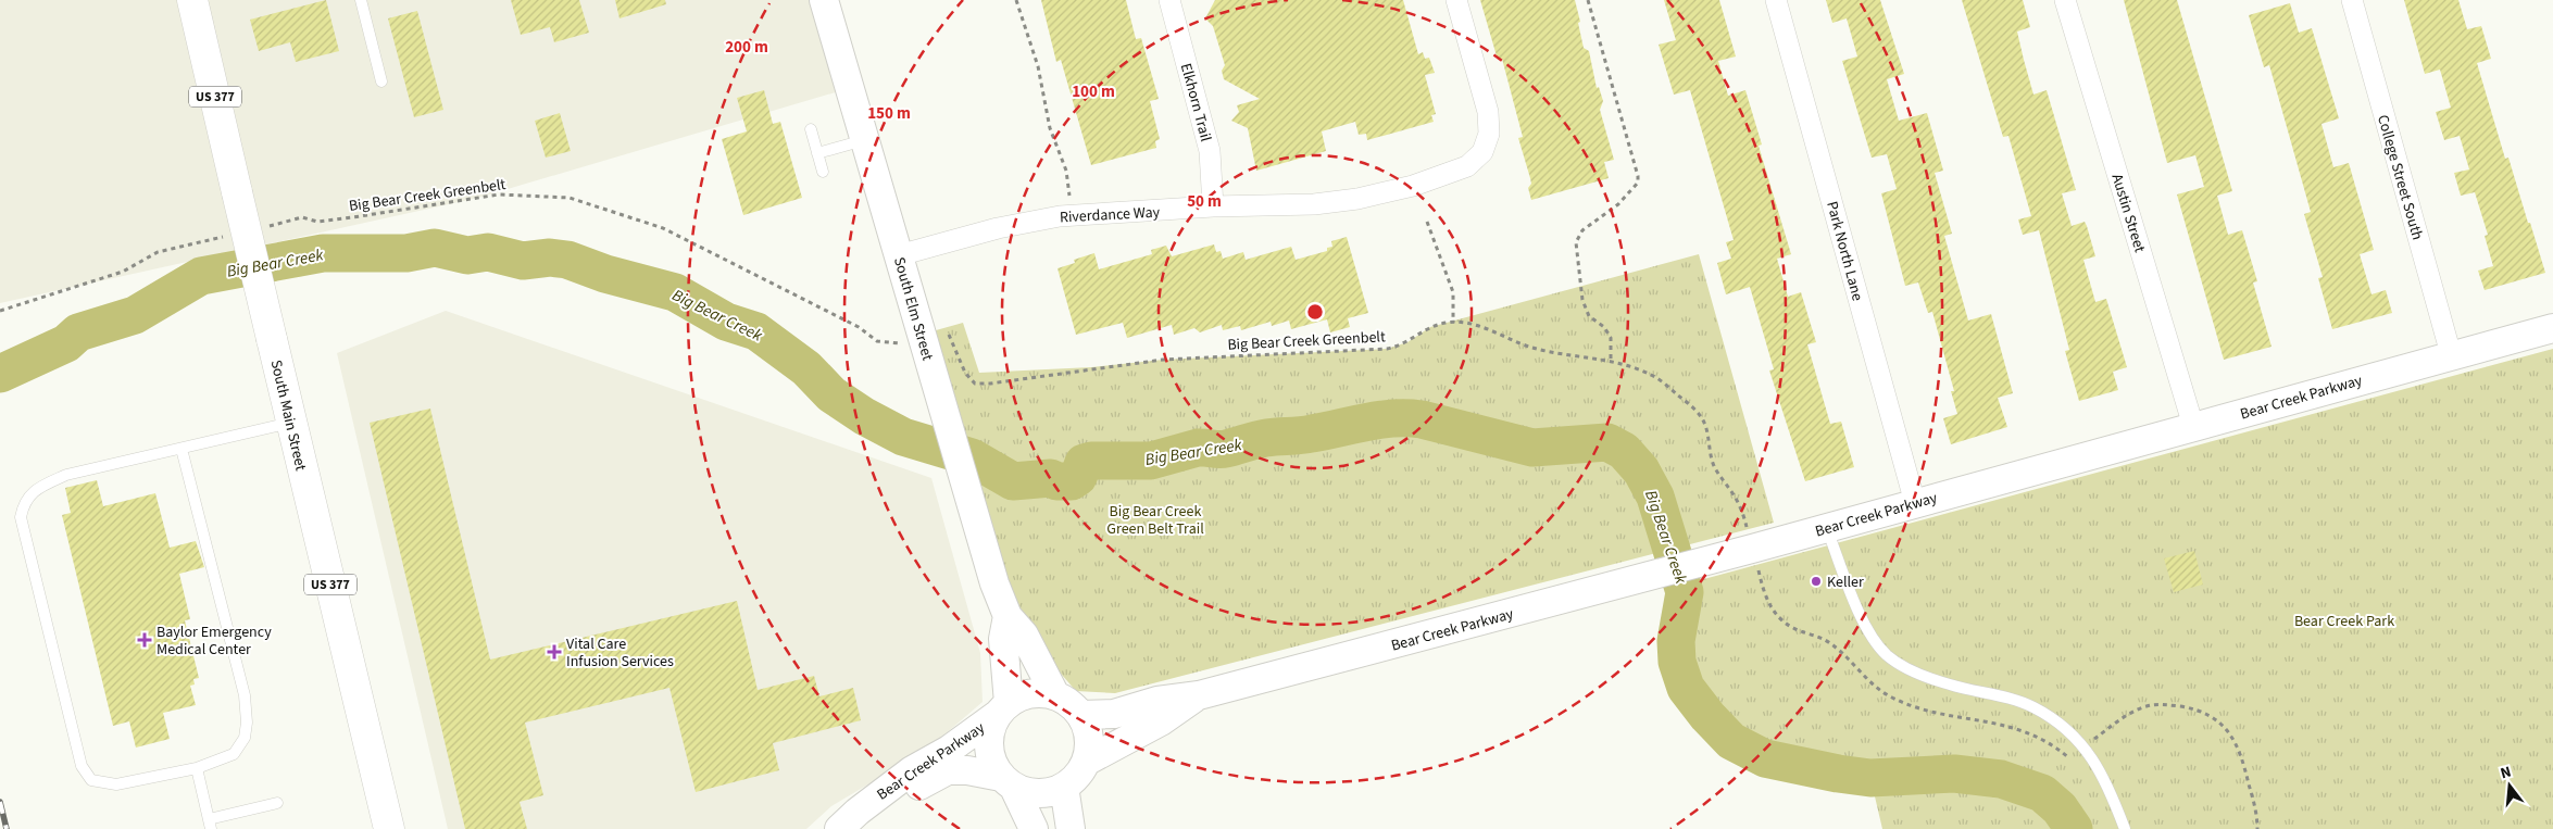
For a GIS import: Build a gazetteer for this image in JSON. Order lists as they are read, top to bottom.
{
  "streets": {
    "main road": [
      "US 377",
      "South Elm Street",
      "Bear Creek Parkway",
      "South Main Street"
    ],
    "street": [
      "Elkhorn Trail",
      "College Street South",
      "Austin Street",
      "Riverdance Way",
      "Park North Lane"
    ],
    "path": ["Big Bear Creek Greenbelt"]
  },
  "crossings": [
    ["Elkhorn Trail", "Riverdance Way"],
    ["College Street South", "Bear Creek Parkway"],
    ["Big Bear Creek Greenbelt", "Bear Creek Parkway"],
    ["Austin Street", "Bear Creek Parkway"],
    ["Riverdance Way", "South Elm Street"],
    ["Park North Lane", "Bear Creek Parkway"],
    ["South Elm Street", "Bear Creek Parkway"]
  ],
  "water": ["Big Bear Creek"],
  "parks": ["Big Bear Creek Green Belt Trail", "Bear Creek Park"],
  "places": {
    "other": ["Keller"],
    "health": ["Baylor Emergency Medical Center", "Vital Care Infusion Services"]
  },
  "north": "top",
  "rings": [
    "200 m",
    "100 m",
    "150 m",
    "50 m"
  ]
}
